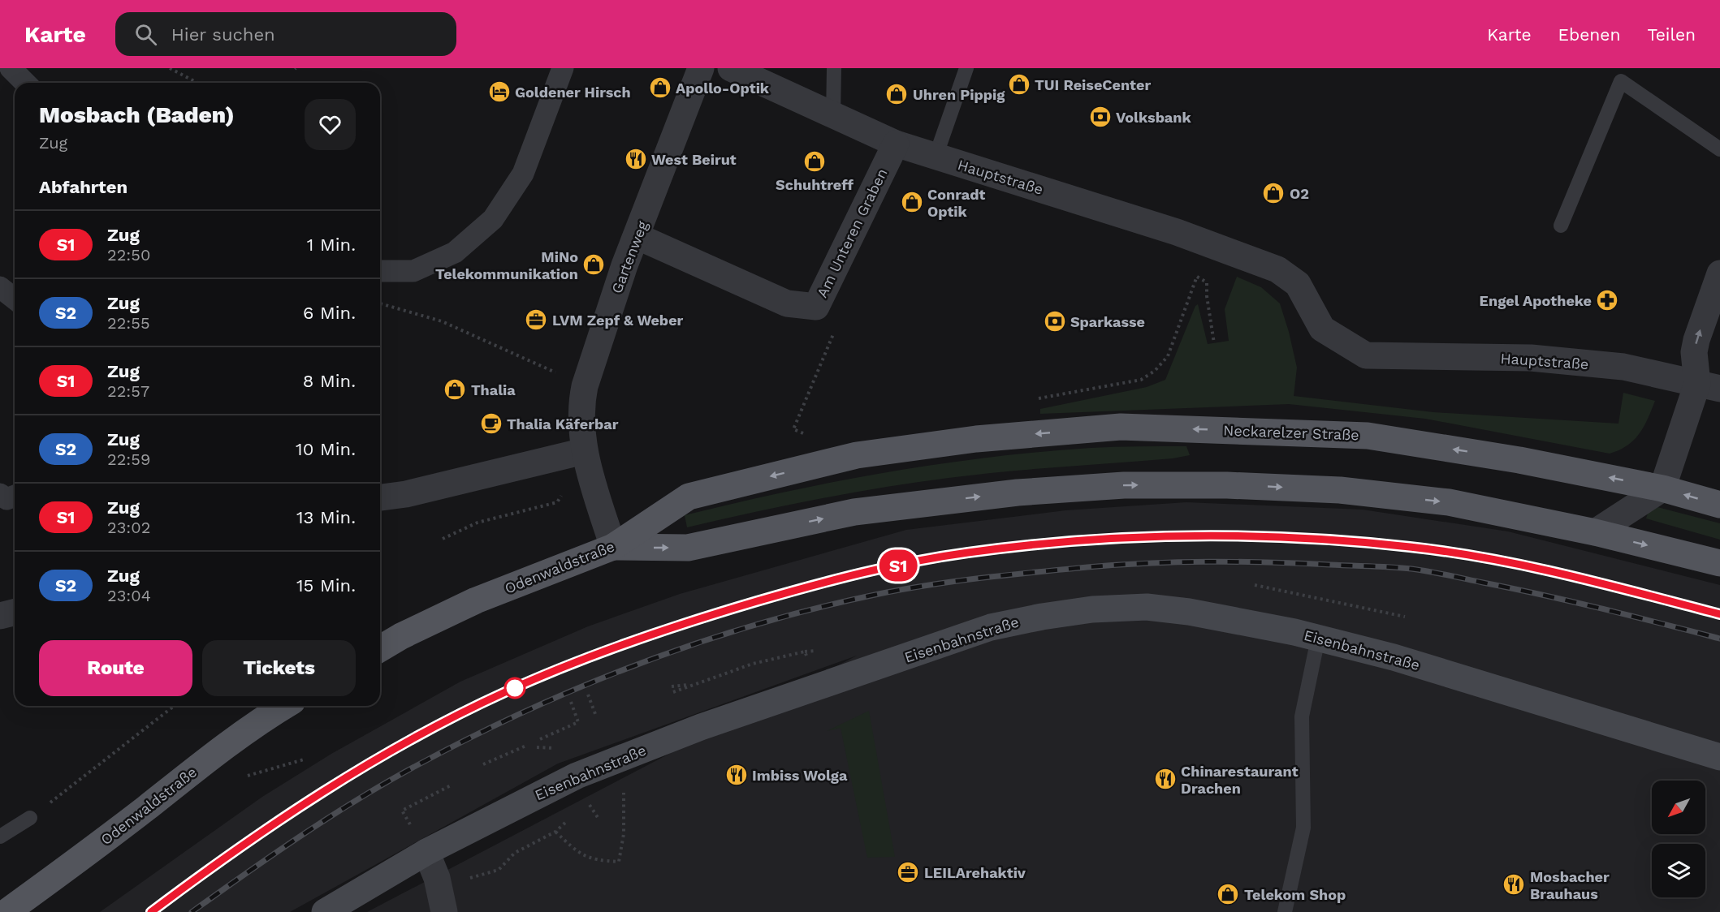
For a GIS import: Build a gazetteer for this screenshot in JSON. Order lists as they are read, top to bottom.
{
  "streets": {
    "main road": ["Neckarelzer Straße", "Odenwaldstraße", "Eisenbahnstraße"],
    "street": ["Hauptstraße", "Am Unteren Graben", "Gartenweg"]
  },
  "crossings": [
    ["Hauptstraße", "Am Unteren Graben"],
    ["Am Unteren Graben", "Gartenweg"],
    ["Gartenweg", "Odenwaldstraße"],
    ["Neckarelzer Straße", "Odenwaldstraße"]
  ],
  "places": {
    "shop": [
      "TUI ReiseCenter",
      "Apollo-Optik",
      "Uhren Pippig",
      "Schuhtreff",
      "O2",
      "Conradt Optik",
      "MiNo Telekommunikation",
      "Thalia",
      "Telekom Shop"
    ],
    "hotel": ["Goldener Hirsch"],
    "bank": ["Volksbank", "Sparkasse"],
    "restaurant": [
      "West Beirut",
      "Imbiss Wolga",
      "Chinarestaurant Drachen",
      "Mosbacher Brauhaus"
    ],
    "pharmacy": ["Engel Apotheke"],
    "office": ["LVM Zepf & Weber", "LEILArehaktiv"],
    "cafe": ["Thalia Käferbar"]
  },
  "north": "bottom left",
  "page": {
    "header": "Karte",
    "search": "Hier suchen",
    "nav": ["Karte", "Ebenen", "Teilen"],
    "on_map": "S1",
    "heading": [
      ["Mosbach (Baden)", "Zug"],
      "Abfahrten"
    ],
    "list": [
      {
        "mark": "S1",
        "name": "Zug",
        "note": "22:50",
        "value": "1 Min."
      },
      {
        "mark": "S2",
        "name": "Zug",
        "note": "22:55",
        "value": "6 Min."
      },
      {
        "mark": "S1",
        "name": "Zug",
        "note": "22:57",
        "value": "8 Min."
      },
      {
        "mark": "S2",
        "name": "Zug",
        "note": "22:59",
        "value": "10 Min."
      },
      {
        "mark": "S1",
        "name": "Zug",
        "note": "23:02",
        "value": "13 Min."
      },
      {
        "mark": "S2",
        "name": "Zug",
        "note": "23:04",
        "value": "15 Min."
      }
    ],
    "buttons": ["Route", "Tickets"]
  }
}
